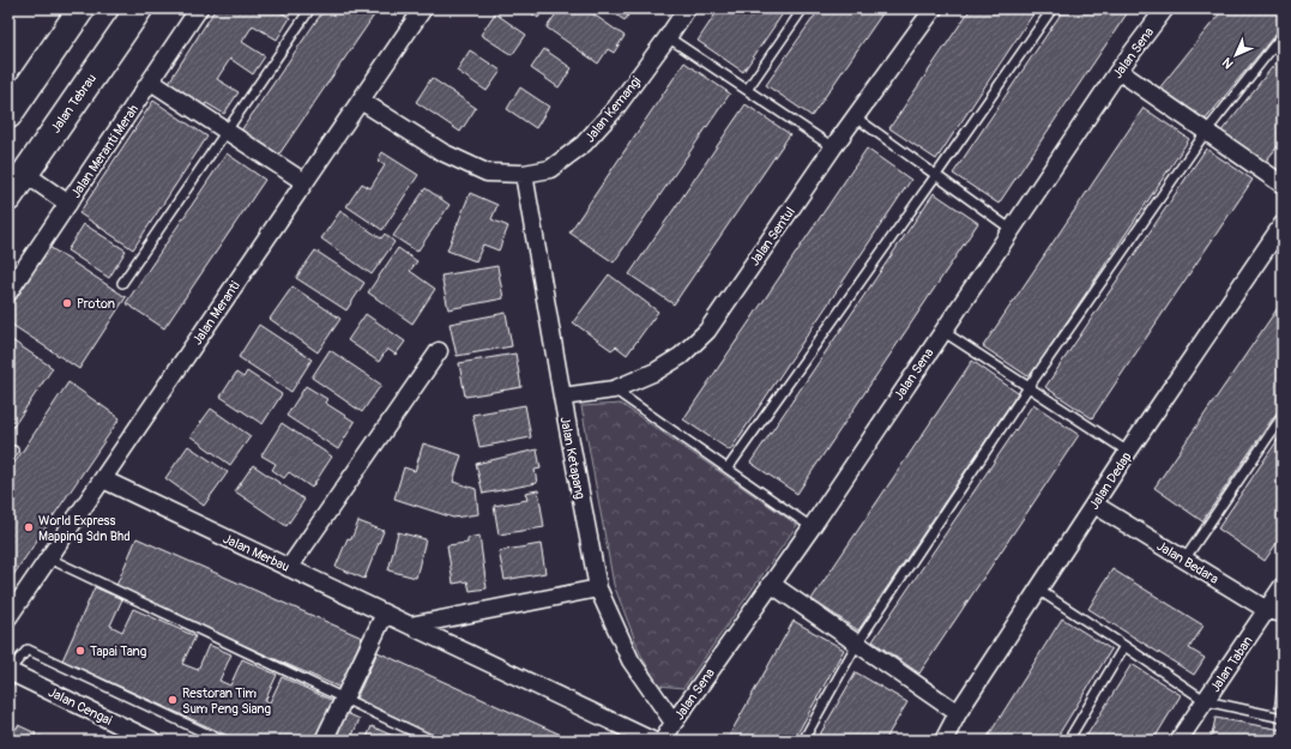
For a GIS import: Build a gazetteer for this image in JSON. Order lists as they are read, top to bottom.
{
  "streets": {
    "highway": ["Jalan Tebrau"],
    "street": [
      "Jalan Sena",
      "Jalan Kemangi",
      "Jalan Meranti Merah",
      "Jalan Sentul",
      "Jalan Meranti",
      "Jalan Ketapang",
      "Jalan Dedap",
      "Jalan Merbau",
      "Jalan Bedara",
      "Jalan Taban",
      "Jalan Cengai"
    ]
  },
  "crossings": [
    ["Jalan Sena", "Jalan Ketapang"],
    ["Jalan Kemangi", "Jalan Meranti"],
    ["Jalan Kemangi", "Jalan Ketapang"],
    ["Jalan Sentul", "Jalan Ketapang"],
    ["Jalan Meranti", "Jalan Merbau"],
    ["Jalan Dedap", "Jalan Bedara"],
    ["Jalan Bedara", "Jalan Taban"]
  ],
  "places": [
    "Proton",
    "World Express Mapping Sdn Bhd",
    "Tapai Tang",
    "Restoran Tim Sum Peng Siang"
  ],
  "north": "bottom left"
}
